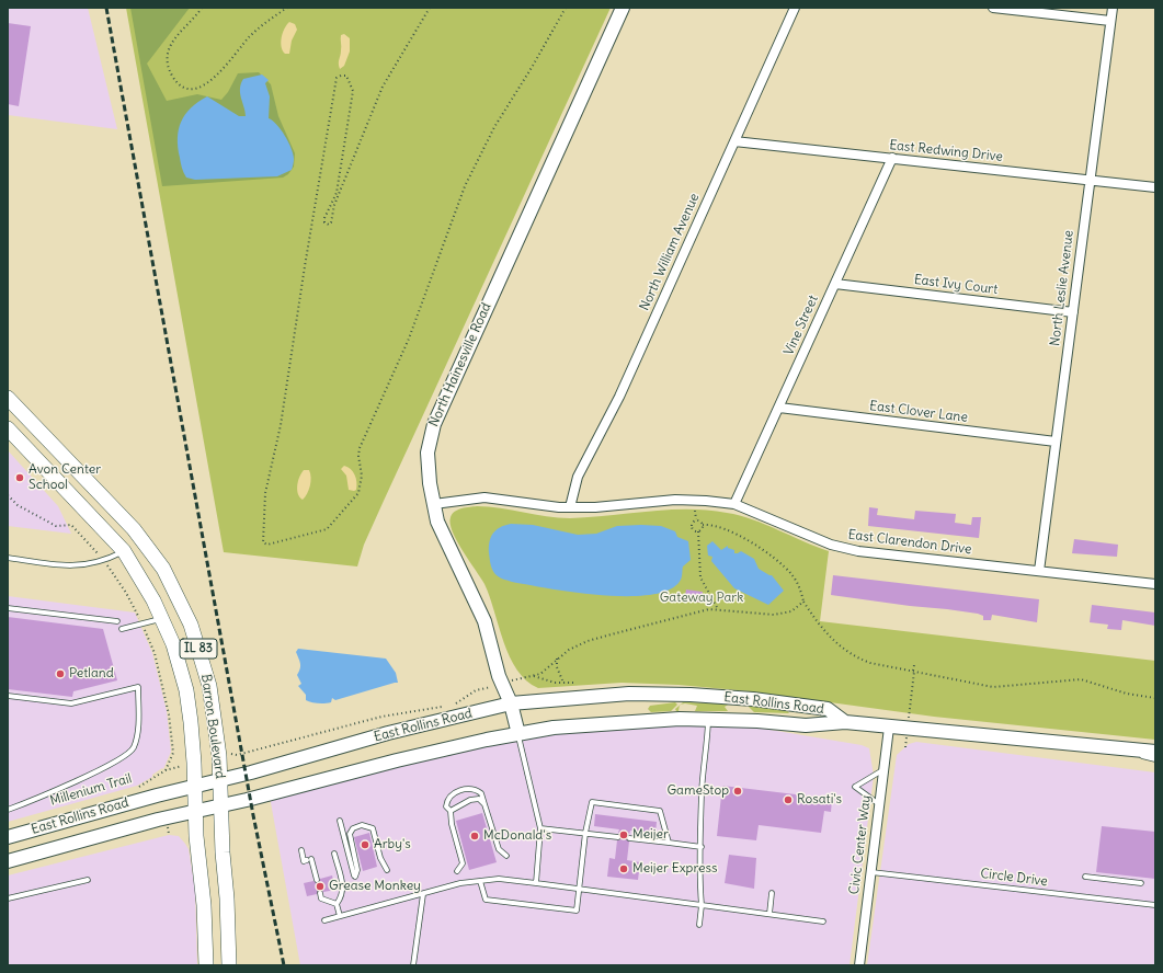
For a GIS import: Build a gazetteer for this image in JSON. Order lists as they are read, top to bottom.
{
  "streets": {
    "main road": [
      "North Hainesville Road",
      "IL 83",
      "East Rollins Road",
      "Barron Boulevard"
    ],
    "street": [
      "East Redwing Drive",
      "North William Avenue",
      "East Ivy Court",
      "North Leslie Avenue",
      "Vine Street",
      "East Clover Lane",
      "East Clarendon Drive",
      "Civic Center Way"
    ],
    "lane": ["Circle Drive"],
    "path": ["Millenium Trail"]
  },
  "crossings": [
    ["East Redwing Drive", "North William Avenue"],
    ["East Redwing Drive", "North Leslie Avenue"],
    ["East Redwing Drive", "Vine Street"],
    ["North William Avenue", "East Clarendon Drive"],
    ["East Ivy Court", "North Leslie Avenue"],
    ["East Ivy Court", "Vine Street"],
    ["North Leslie Avenue", "East Clover Lane"],
    ["North Leslie Avenue", "East Clarendon Drive"],
    ["Vine Street", "East Clover Lane"],
    ["Vine Street", "East Clarendon Drive"],
    ["North Hainesville Road", "East Clarendon Drive"],
    ["North Hainesville Road", "East Rollins Road"],
    ["East Rollins Road", "Barron Boulevard"],
    ["East Rollins Road", "Civic Center Way"],
    ["Civic Center Way", "Circle Drive"]
  ],
  "parks": ["Gateway Park"],
  "places": [
    "Avon Center School",
    "Petland",
    "GameStop",
    "Rosati's",
    "Meijer",
    "McDonald's",
    "Arby's",
    "Meijer Express",
    "Grease Monkey"
  ]
}
